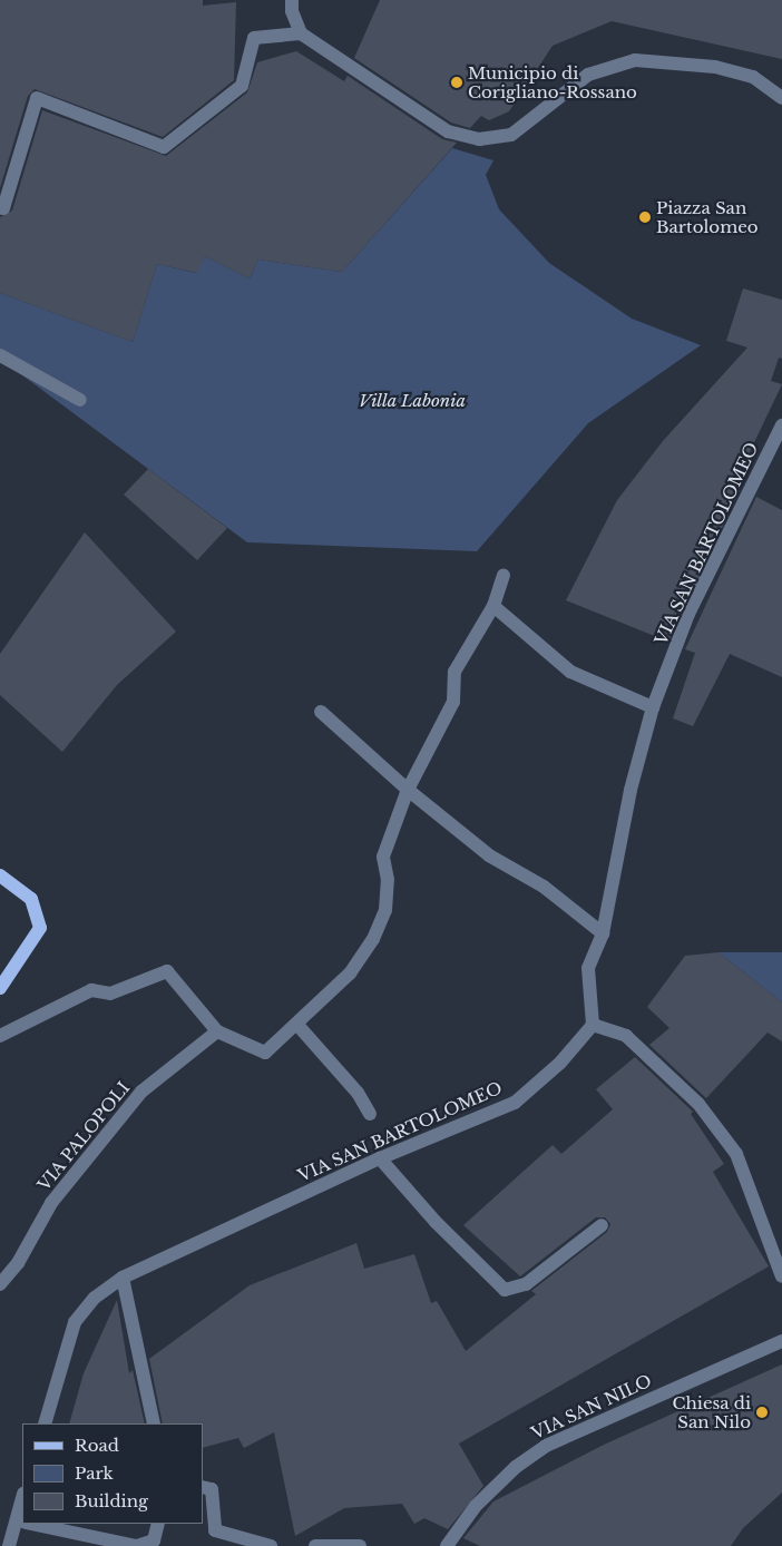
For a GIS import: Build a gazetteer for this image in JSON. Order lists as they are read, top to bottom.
{
  "streets": {
    "street": ["VIA SAN BARTOLOMEO", "VIA PALOPOLI", "VIA SAN NILO"]
  },
  "parks": ["Villa Labonia"],
  "places": ["Municipio di Corigliano-Rossano", "Piazza San Bartolomeo", "Chiesa di San Nilo"],
  "legend": ["Road", "Park", "Building"]
}
